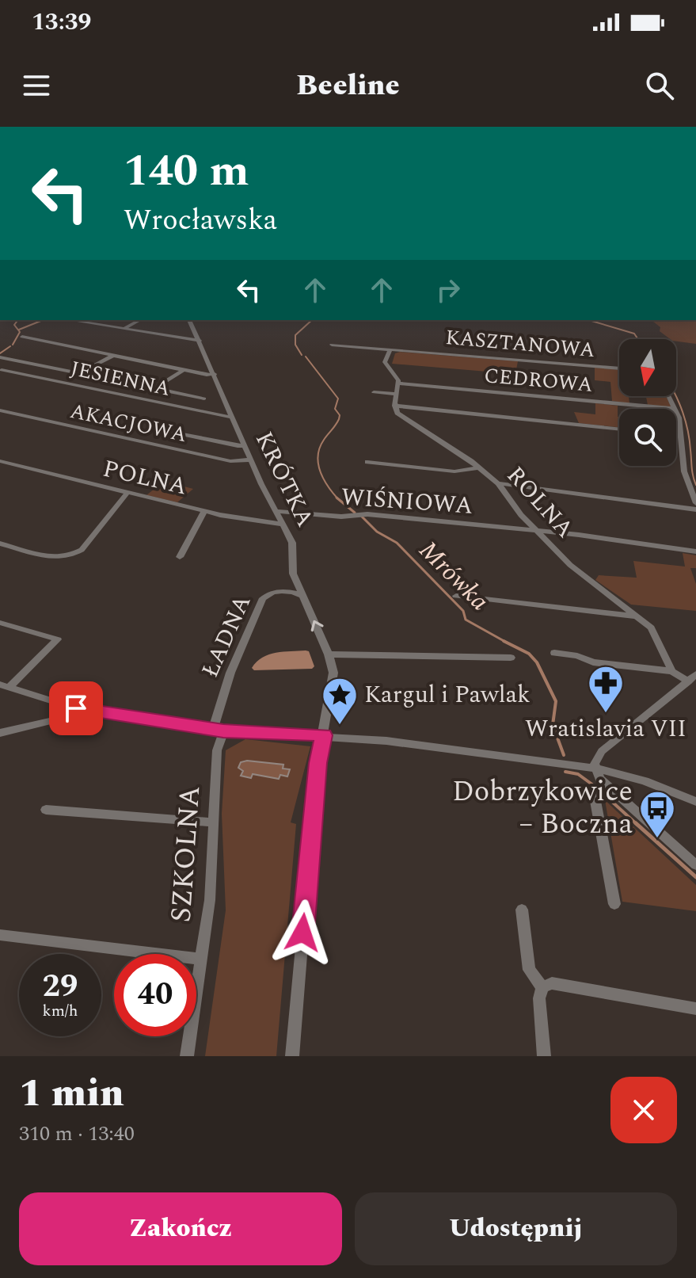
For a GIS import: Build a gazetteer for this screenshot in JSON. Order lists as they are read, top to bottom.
{
  "streets": {
    "street": [
      "KASZTANOWA",
      "JESIENNA",
      "CEDROWA",
      "AKACJOWA",
      "POLNA",
      "KRÓTKA",
      "WIŚNIOWA",
      "ROLNA",
      "ŁADNA",
      "SZKOLNA"
    ]
  },
  "crossings": [
    ["JESIENNA", "KRÓTKA"],
    ["AKACJOWA", "KRÓTKA"],
    ["POLNA", "KRÓTKA"],
    ["KRÓTKA", "WIŚNIOWA"],
    ["KRÓTKA", "ŁADNA"],
    ["WIŚNIOWA", "ROLNA"],
    ["ŁADNA", "SZKOLNA"]
  ],
  "water": ["Mrówka"],
  "places": {
    "pharmacy": ["Wratislavia VII"],
    "place": ["Kargul i Pawlak"],
    "bus stop": ["Dobrzykowice – Boczna"]
  },
  "north": "bottom",
  "page": {
    "status": "13:39",
    "header": "Beeline",
    "turn": ["140 m", "Wrocławska"],
    "speed": "29 km/h",
    "limit": "40",
    "heading": ["1 min", "310 m · 13:40"],
    "buttons": ["Zakończ", "Udostępnij"]
  }
}
